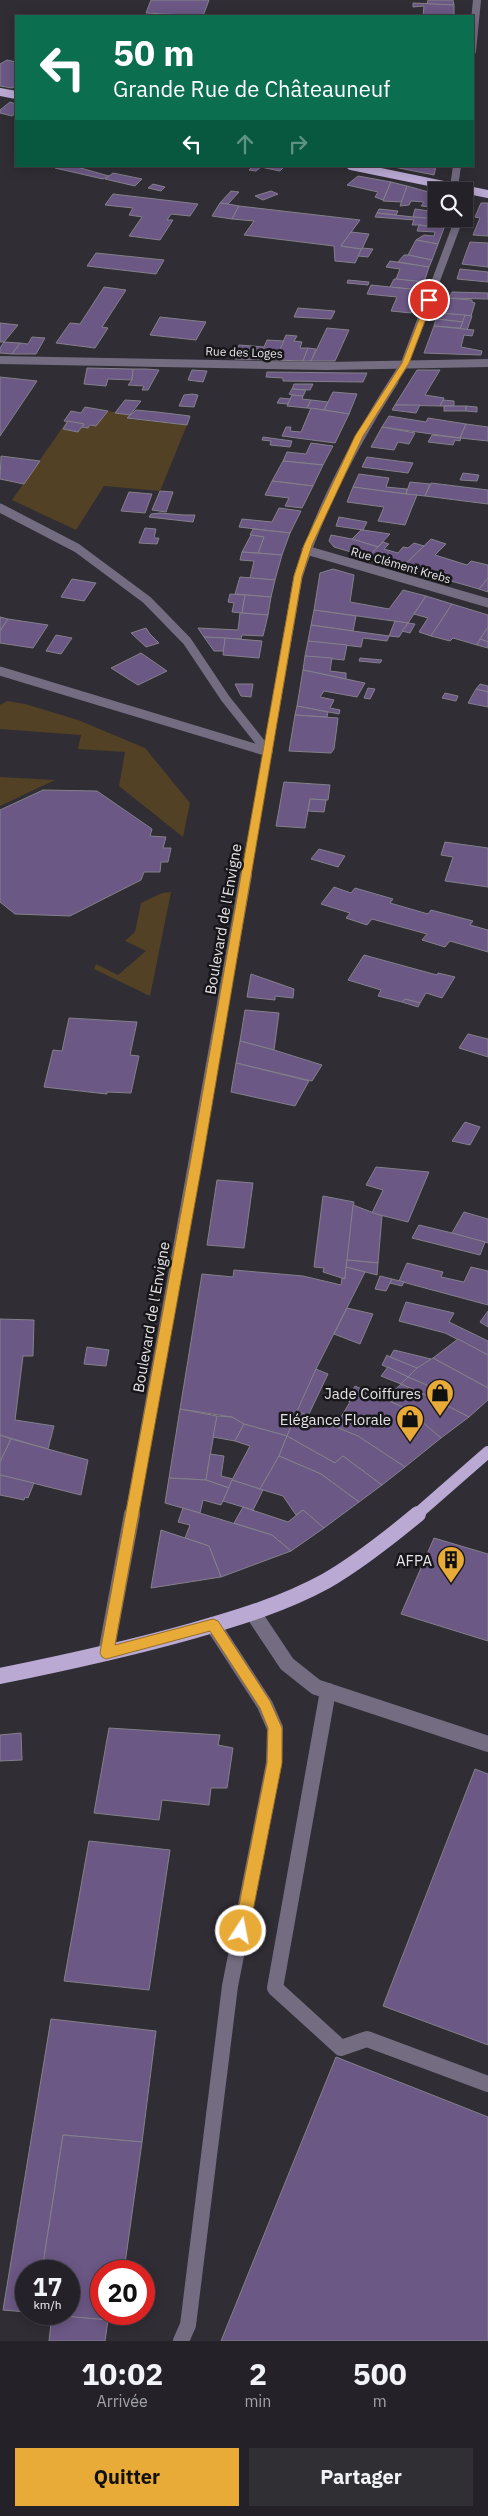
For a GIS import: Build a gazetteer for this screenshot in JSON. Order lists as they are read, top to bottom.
{
  "streets": {
    "street": ["Rue des Loges", "Rue Clément Krebs", "Boulevard de l'Envigne"]
  },
  "crossings": [
    ["Rue des Loges", "Boulevard de l'Envigne"],
    ["Rue Clément Krebs", "Boulevard de l'Envigne"]
  ],
  "places": {
    "shop": ["Jade Coiffures", "Elégance Florale"],
    "building": ["AFPA"]
  },
  "page": {
    "turn": ["50 m", "Grande Rue de Châteauneuf"],
    "speed": "17 km/h",
    "limit": "20",
    "eta": [
      "10:02",
      "Arrivée",
      "2",
      "min",
      "500",
      "m"
    ],
    "buttons": ["Quitter", "Partager"]
  }
}
